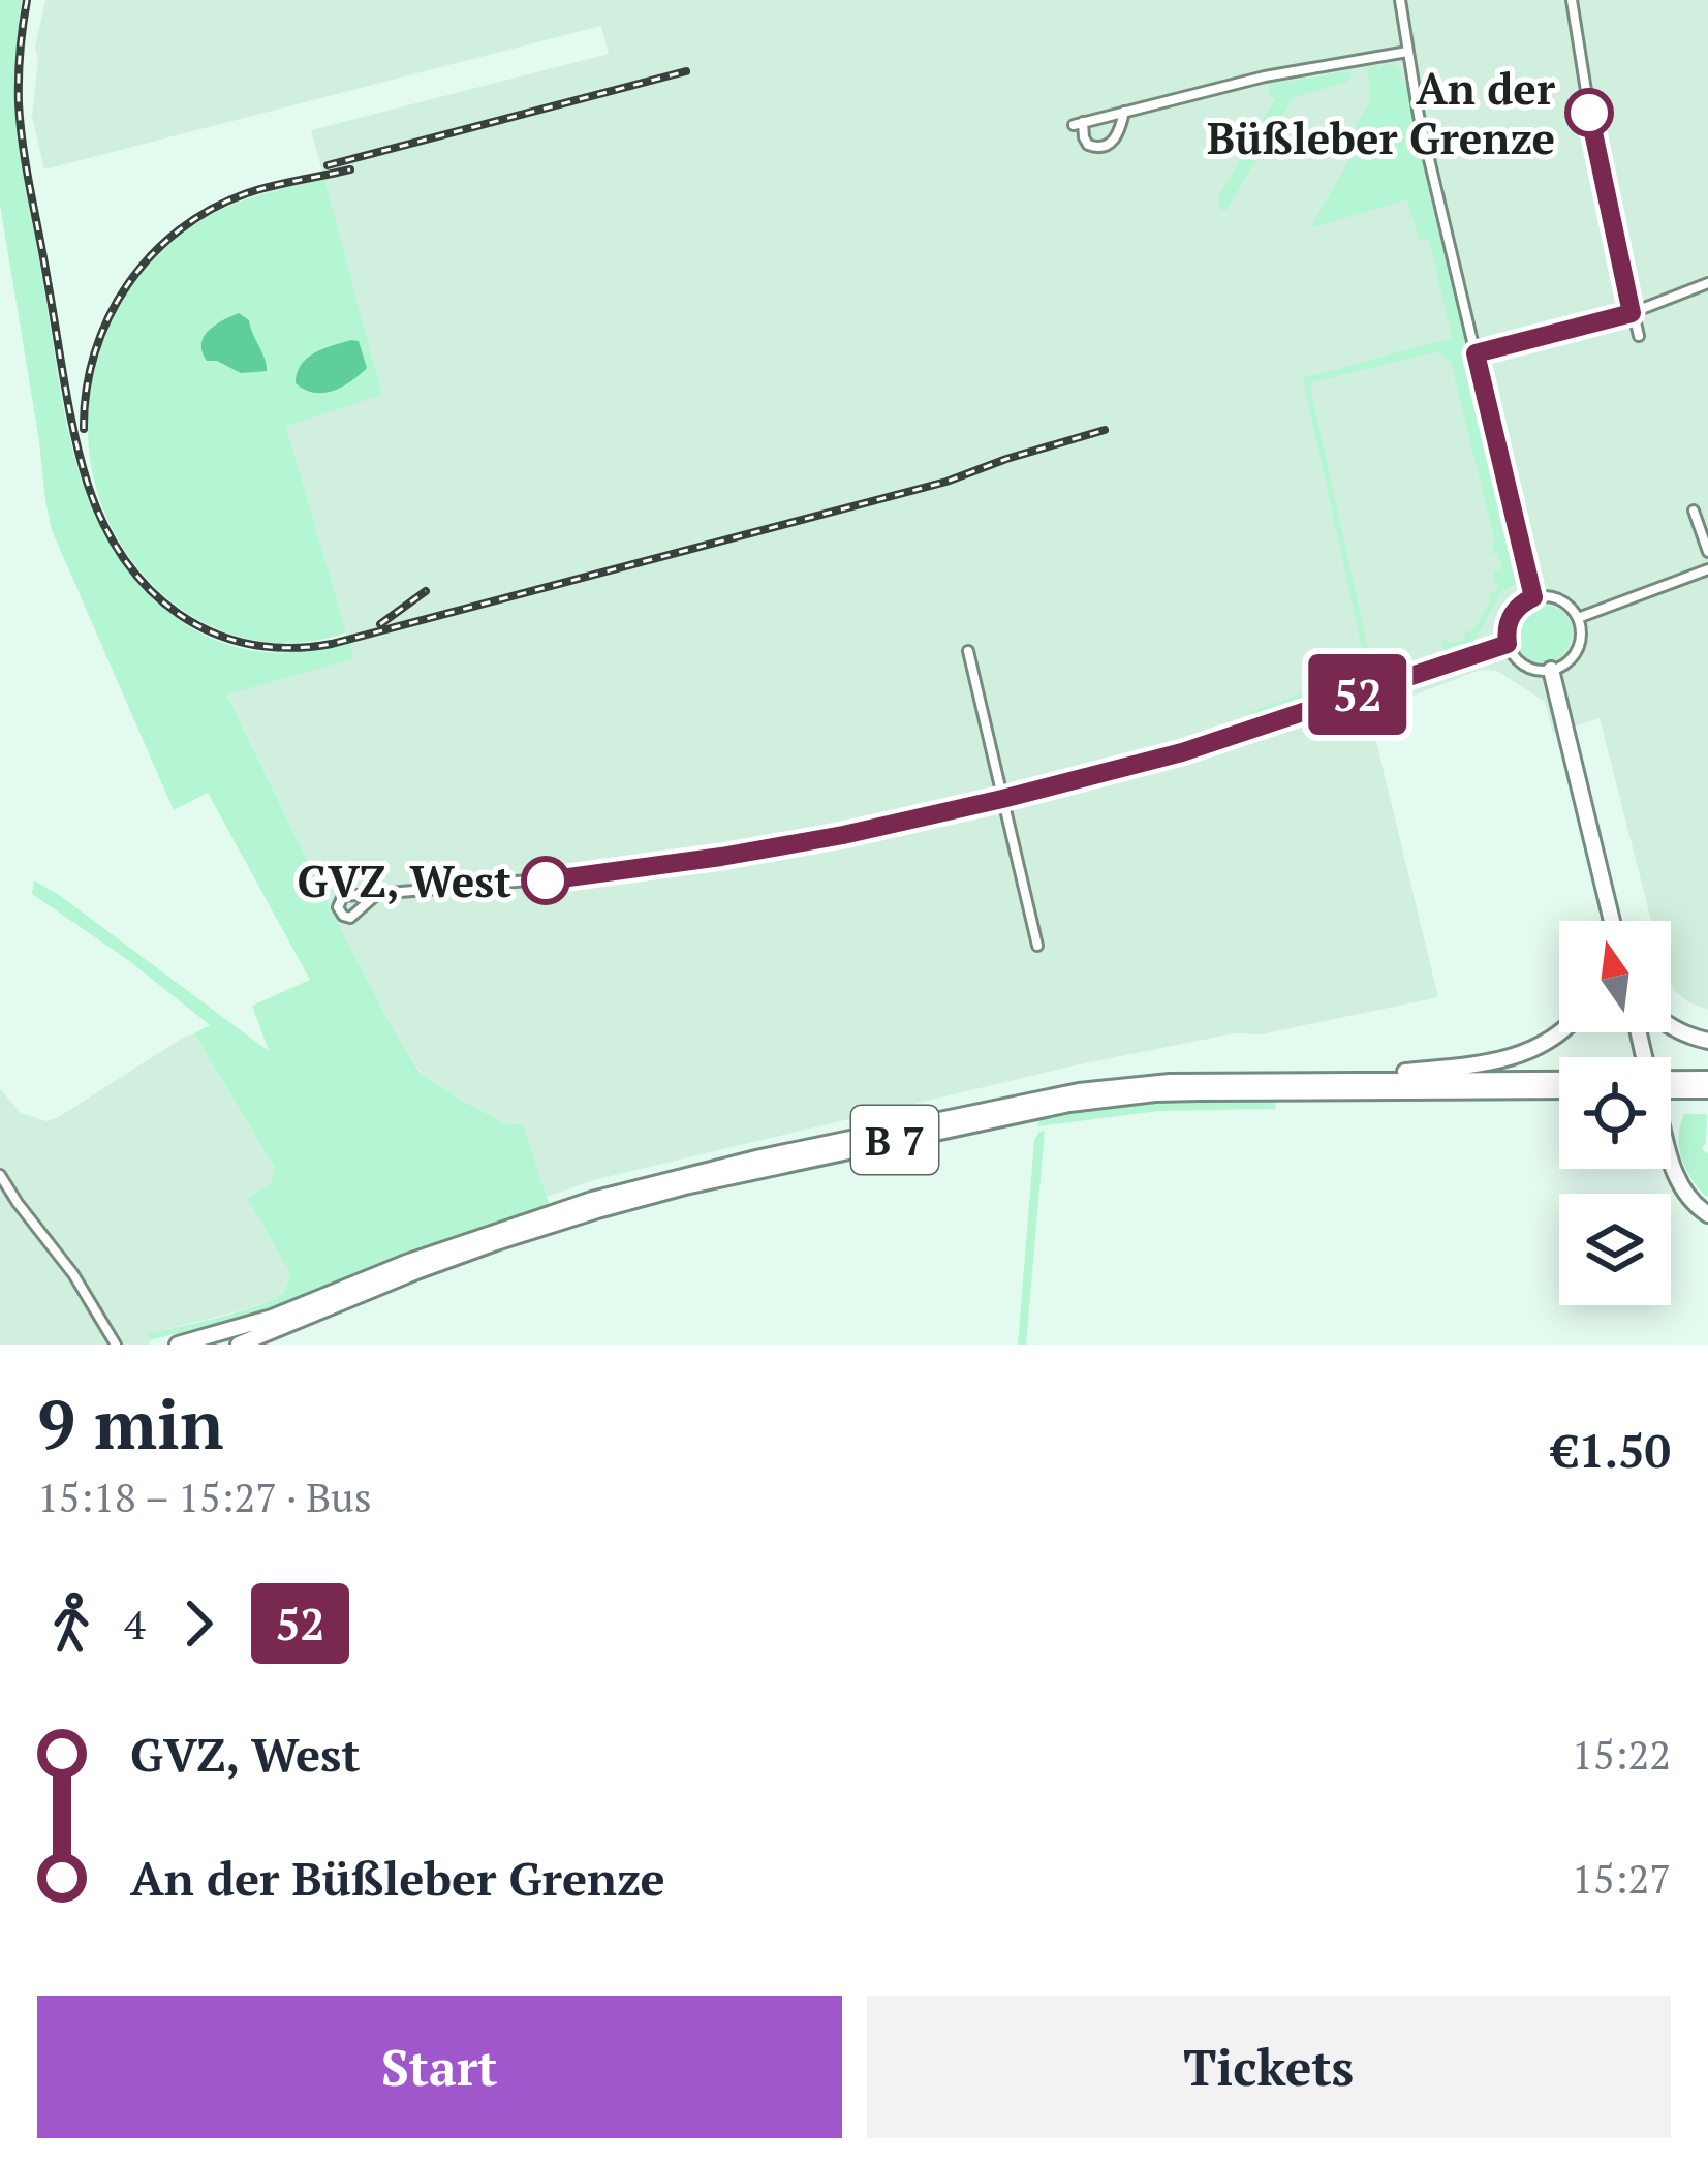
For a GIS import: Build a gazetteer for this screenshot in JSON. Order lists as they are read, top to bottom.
{
  "streets": {
    "highway": ["B 7"]
  },
  "places": ["An der Büßleber Grenze", "GVZ, West"],
  "lines": ["bus line 52"],
  "north": "top",
  "page": {
    "on_map": "52",
    "heading": ["9 min", "15:18 – 15:27 · Bus", "€1.50"],
    "legs": ["4", "52"],
    "list": [
      {
        "name": "GVZ, West",
        "value": "15:22"
      },
      {
        "name": "An der Büßleber Grenze",
        "value": "15:27"
      }
    ],
    "buttons": ["Start", "Tickets"]
  }
}
